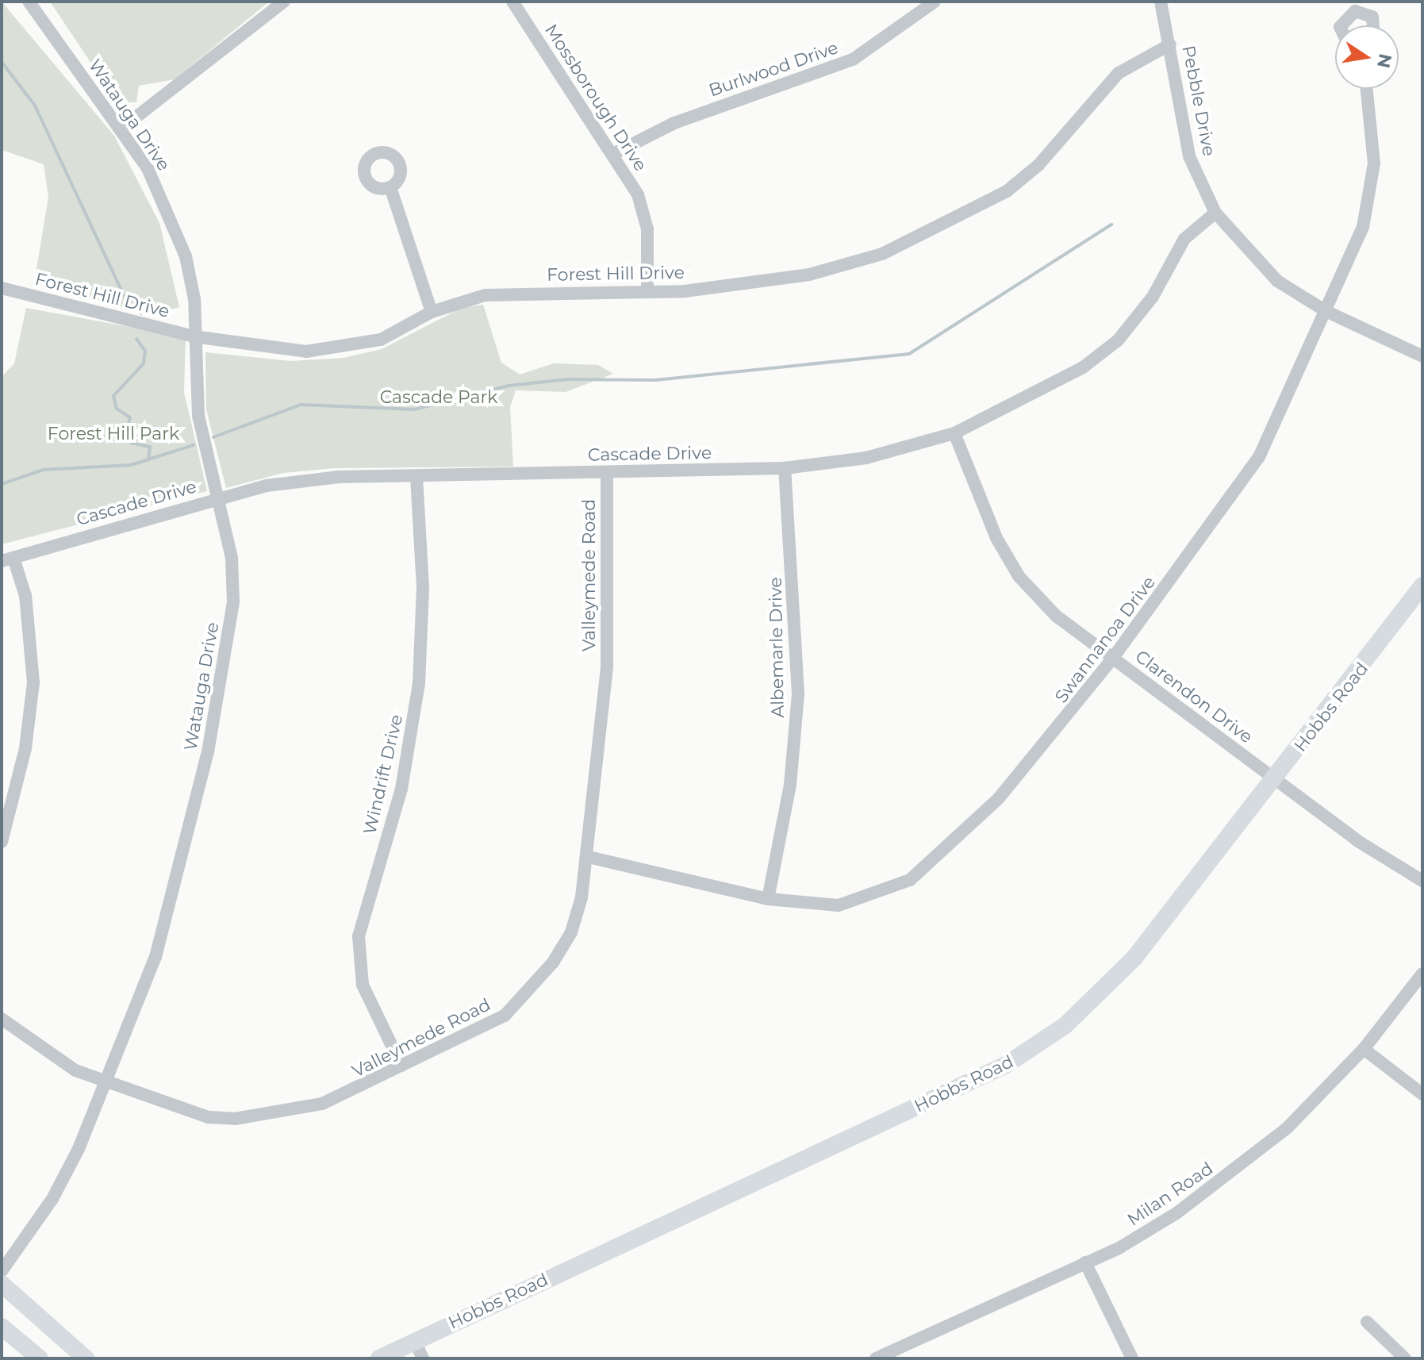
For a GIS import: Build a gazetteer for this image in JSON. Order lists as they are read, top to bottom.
{
  "streets": {
    "street": [
      "Burlwood Drive",
      "Mossborough Drive",
      "Pebble Drive",
      "Watauga Drive",
      "Forest Hill Drive",
      "Cascade Drive",
      "Valleymede Road",
      "Swannanoa Drive",
      "Albemarle Drive",
      "Clarendon Drive",
      "Hobbs Road",
      "Windrift Drive",
      "Milan Road"
    ]
  },
  "crossings": [
    ["Burlwood Drive", "Mossborough Drive"],
    ["Mossborough Drive", "Forest Hill Drive"],
    ["Pebble Drive", "Forest Hill Drive"],
    ["Pebble Drive", "Cascade Drive"],
    ["Pebble Drive", "Swannanoa Drive"],
    ["Watauga Drive", "Forest Hill Drive"],
    ["Watauga Drive", "Cascade Drive"],
    ["Watauga Drive", "Valleymede Road"],
    ["Cascade Drive", "Valleymede Road"],
    ["Cascade Drive", "Albemarle Drive"],
    ["Cascade Drive", "Clarendon Drive"],
    ["Cascade Drive", "Windrift Drive"],
    ["Valleymede Road", "Swannanoa Drive"],
    ["Valleymede Road", "Windrift Drive"],
    ["Swannanoa Drive", "Albemarle Drive"],
    ["Swannanoa Drive", "Clarendon Drive"],
    ["Clarendon Drive", "Hobbs Road"]
  ],
  "parks": ["Cascade Park", "Forest Hill Park"],
  "north": "right"
}
